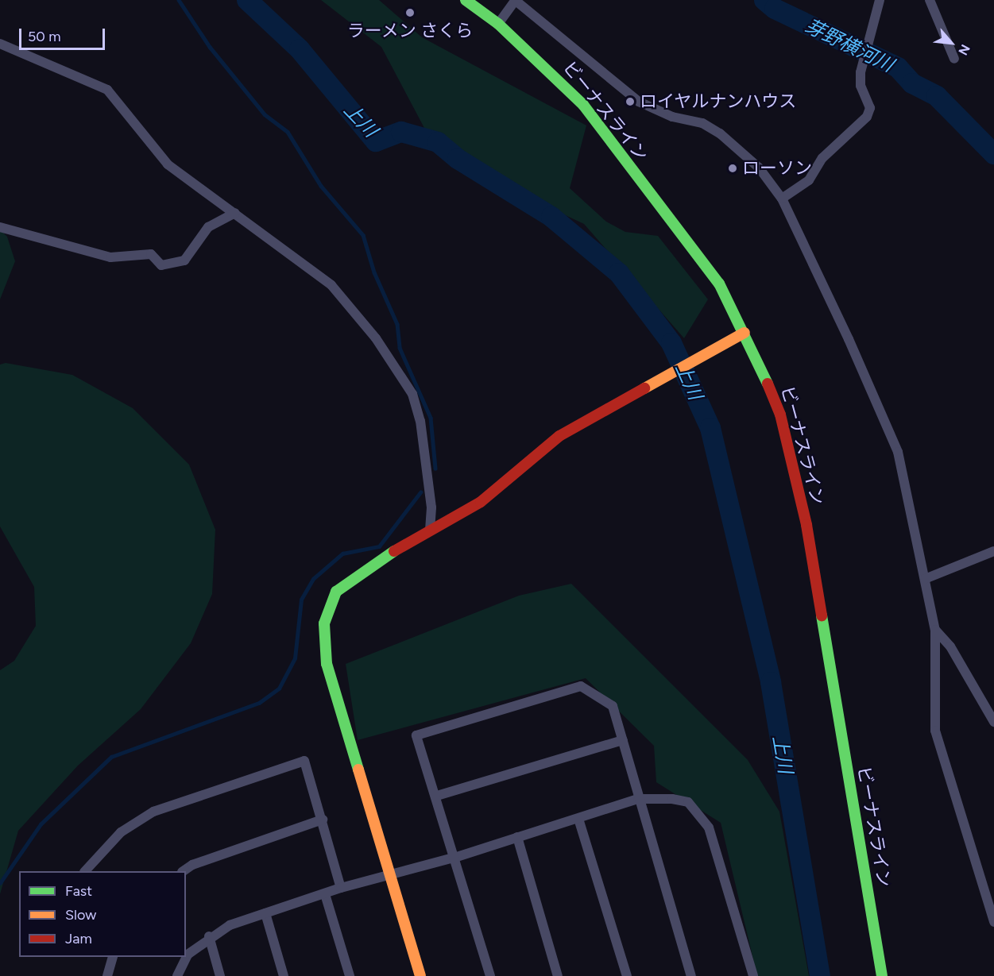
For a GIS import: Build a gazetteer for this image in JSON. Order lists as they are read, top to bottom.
{
  "streets": {
    "main road": ["ビーナスライン"]
  },
  "water": ["芽野横河川", "上川"],
  "places": ["ラーメン さくら", "ロイヤルナンハウス", "ローソン"],
  "legend": ["Fast", "Slow", "Jam"],
  "scale_bar": "50 m",
  "north": "bottom right"
}
